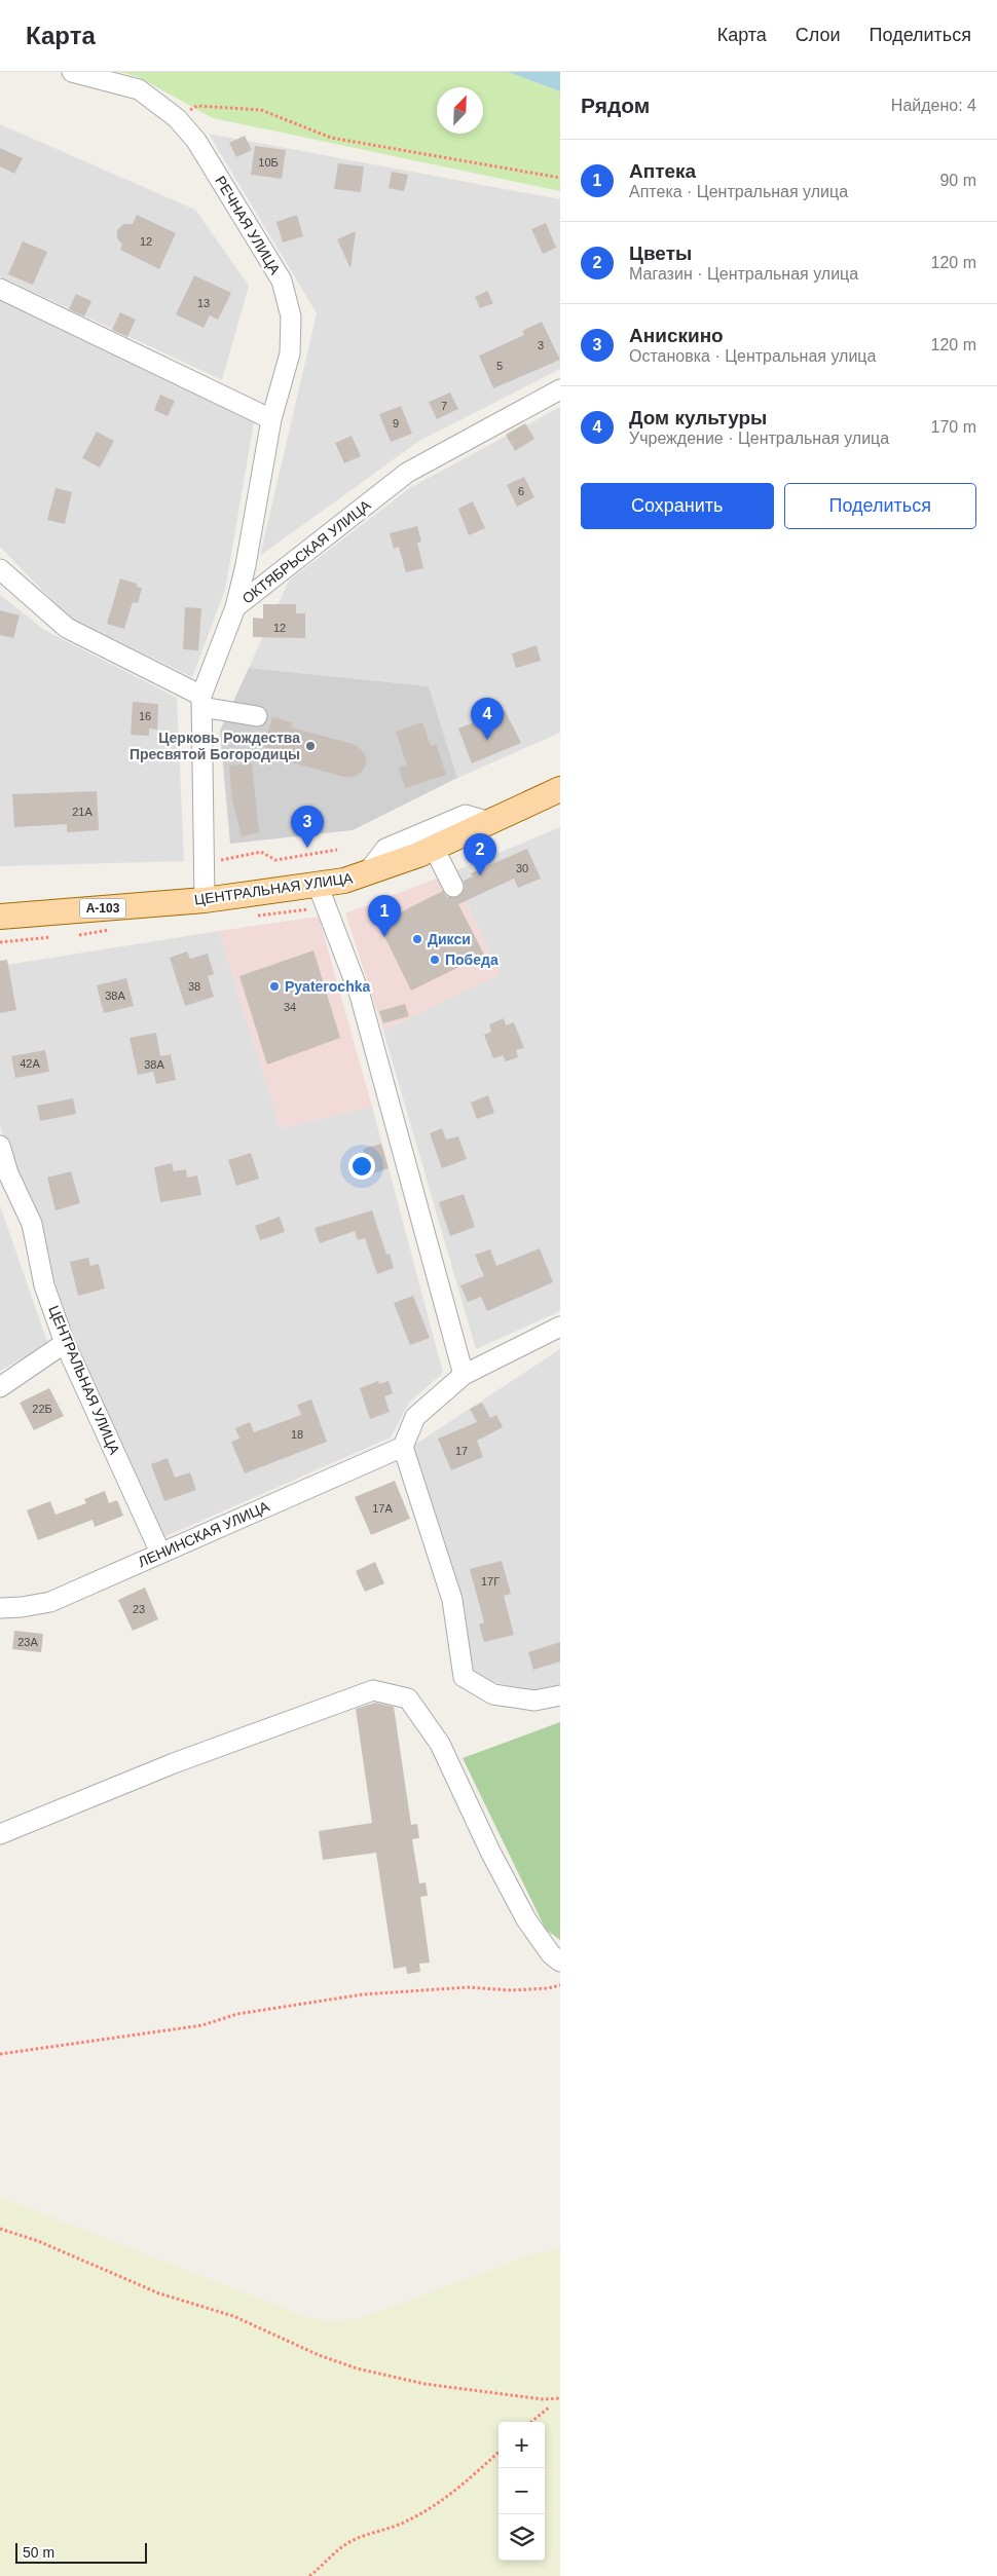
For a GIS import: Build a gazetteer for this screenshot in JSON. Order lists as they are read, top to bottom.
{
  "streets": {
    "main road": ["ЦЕНТРАЛЬНАЯ УЛИЦА", "А-103"],
    "street": ["РЕЧНАЯ УЛИЦА", "ОКТЯБРЬСКАЯ УЛИЦА", "ЛЕНИНСКАЯ УЛИЦА"]
  },
  "crossings": [
    ["РЕЧНАЯ УЛИЦА", "ОКТЯБРЬСКАЯ УЛИЦА"],
    ["ЦЕНТРАЛЬНАЯ УЛИЦА", "ЛЕНИНСКАЯ УЛИЦА"]
  ],
  "places": [
    "Церковь Рождества Пресвятой Богородицы",
    "Дикси",
    "Победа",
    "Pyaterochka"
  ],
  "house_numbers": [
    "10Б",
    "12",
    "13",
    "3",
    "5",
    "7",
    "9",
    "6",
    "12",
    "16",
    "21А",
    "30",
    "38",
    "38А",
    "34",
    "42А",
    "38А",
    "22Б",
    "18",
    "17",
    "17А",
    "17Г",
    "23",
    "23А"
  ],
  "scale_bar": "50 m",
  "north": "top right",
  "page": {
    "header": "Карта",
    "nav": ["Карта", "Слои", "Поделиться"],
    "heading": ["Рядом", "Найдено: 4"],
    "list": [
      {
        "mark": "1",
        "name": "Аптека",
        "note": "Аптека · Центральная улица",
        "value": "90 m"
      },
      {
        "mark": "2",
        "name": "Цветы",
        "note": "Магазин · Центральная улица",
        "value": "120 m"
      },
      {
        "mark": "3",
        "name": "Анискино",
        "note": "Остановка · Центральная улица",
        "value": "120 m"
      },
      {
        "mark": "4",
        "name": "Дом культуры",
        "note": "Учреждение · Центральная улица",
        "value": "170 m"
      }
    ],
    "buttons": ["Сохранить", "Поделиться"],
    "pins": [
      "4",
      "3",
      "2",
      "1"
    ],
    "map_buttons": ["+", "−"],
    "scale": "50 m"
  }
}
